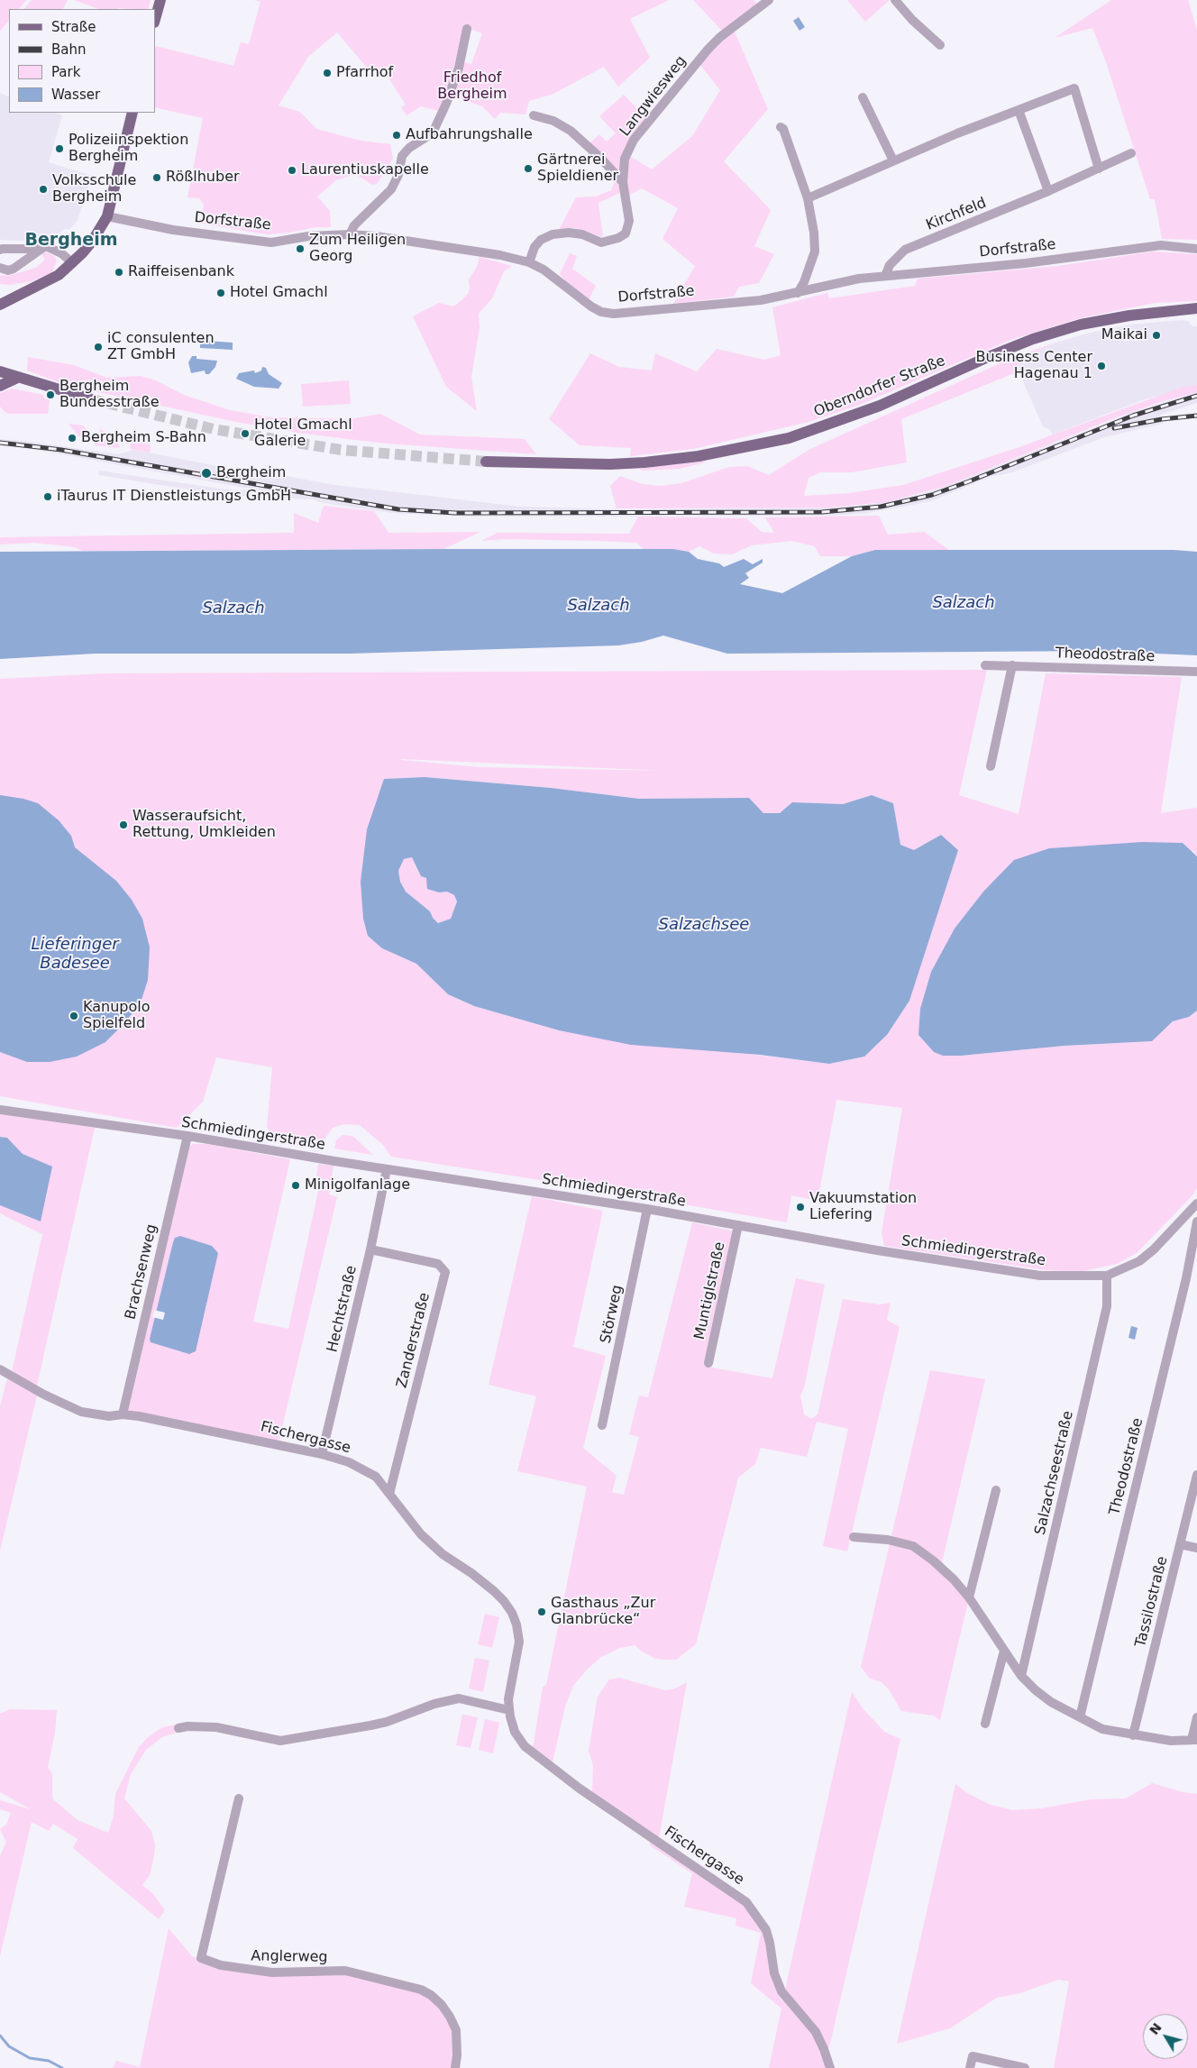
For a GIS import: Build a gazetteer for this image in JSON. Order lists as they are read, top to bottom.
{
  "streets": {
    "main road": ["Oberndorfer Straße"],
    "street": [
      "Langwiesweg",
      "Kirchfeld",
      "Dorfstraße",
      "Theodostraße",
      "Schmiedingerstraße",
      "Brachsenweg",
      "Muntiglstraße",
      "Hechtstraße",
      "Störweg",
      "Zanderstraße",
      "Fischergasse",
      "Salzachseestraße",
      "Tassilostraße",
      "Anglerweg"
    ]
  },
  "crossings": [
    ["Langwiesweg", "Dorfstraße"],
    ["Kirchfeld", "Dorfstraße"],
    ["Schmiedingerstraße", "Brachsenweg"],
    ["Schmiedingerstraße", "Muntiglstraße"],
    ["Schmiedingerstraße", "Hechtstraße"],
    ["Schmiedingerstraße", "Störweg"],
    ["Schmiedingerstraße", "Salzachseestraße"],
    ["Brachsenweg", "Fischergasse"],
    ["Hechtstraße", "Zanderstraße"],
    ["Hechtstraße", "Fischergasse"],
    ["Zanderstraße", "Fischergasse"]
  ],
  "districts": ["Bergheim"],
  "water": ["Salzach", "Salzachsee", "Lieferinger Badesee"],
  "parks": ["Friedhof Bergheim"],
  "places": [
    "Pfarrhof",
    "Aufbahrungshalle",
    "Polizeiinspektion Bergheim",
    "Gärtnerei Spieldiener",
    "Laurentiuskapelle",
    "Rößlhuber",
    "Volksschule Bergheim",
    "Zum Heiligen Georg",
    "Raiffeisenbank",
    "Hotel Gmachl",
    "Maikai",
    "iC consulenten ZT GmbH",
    "Business Center Hagenau 1",
    "Bergheim Bundesstraße",
    "Hotel Gmachl Galerie",
    "Bergheim S-Bahn",
    "Bergheim",
    "iTaurus IT Dienstleistungs GmbH",
    "Wasseraufsicht, Rettung, Umkleiden",
    "Kanupolo Spielfeld",
    "Minigolfanlage",
    "Vakuumstation Liefering",
    "Gasthaus „Zur Glanbrücke“"
  ],
  "legend": [
    "Straße",
    "Bahn",
    "Park",
    "Wasser"
  ],
  "north": "top left"
}
